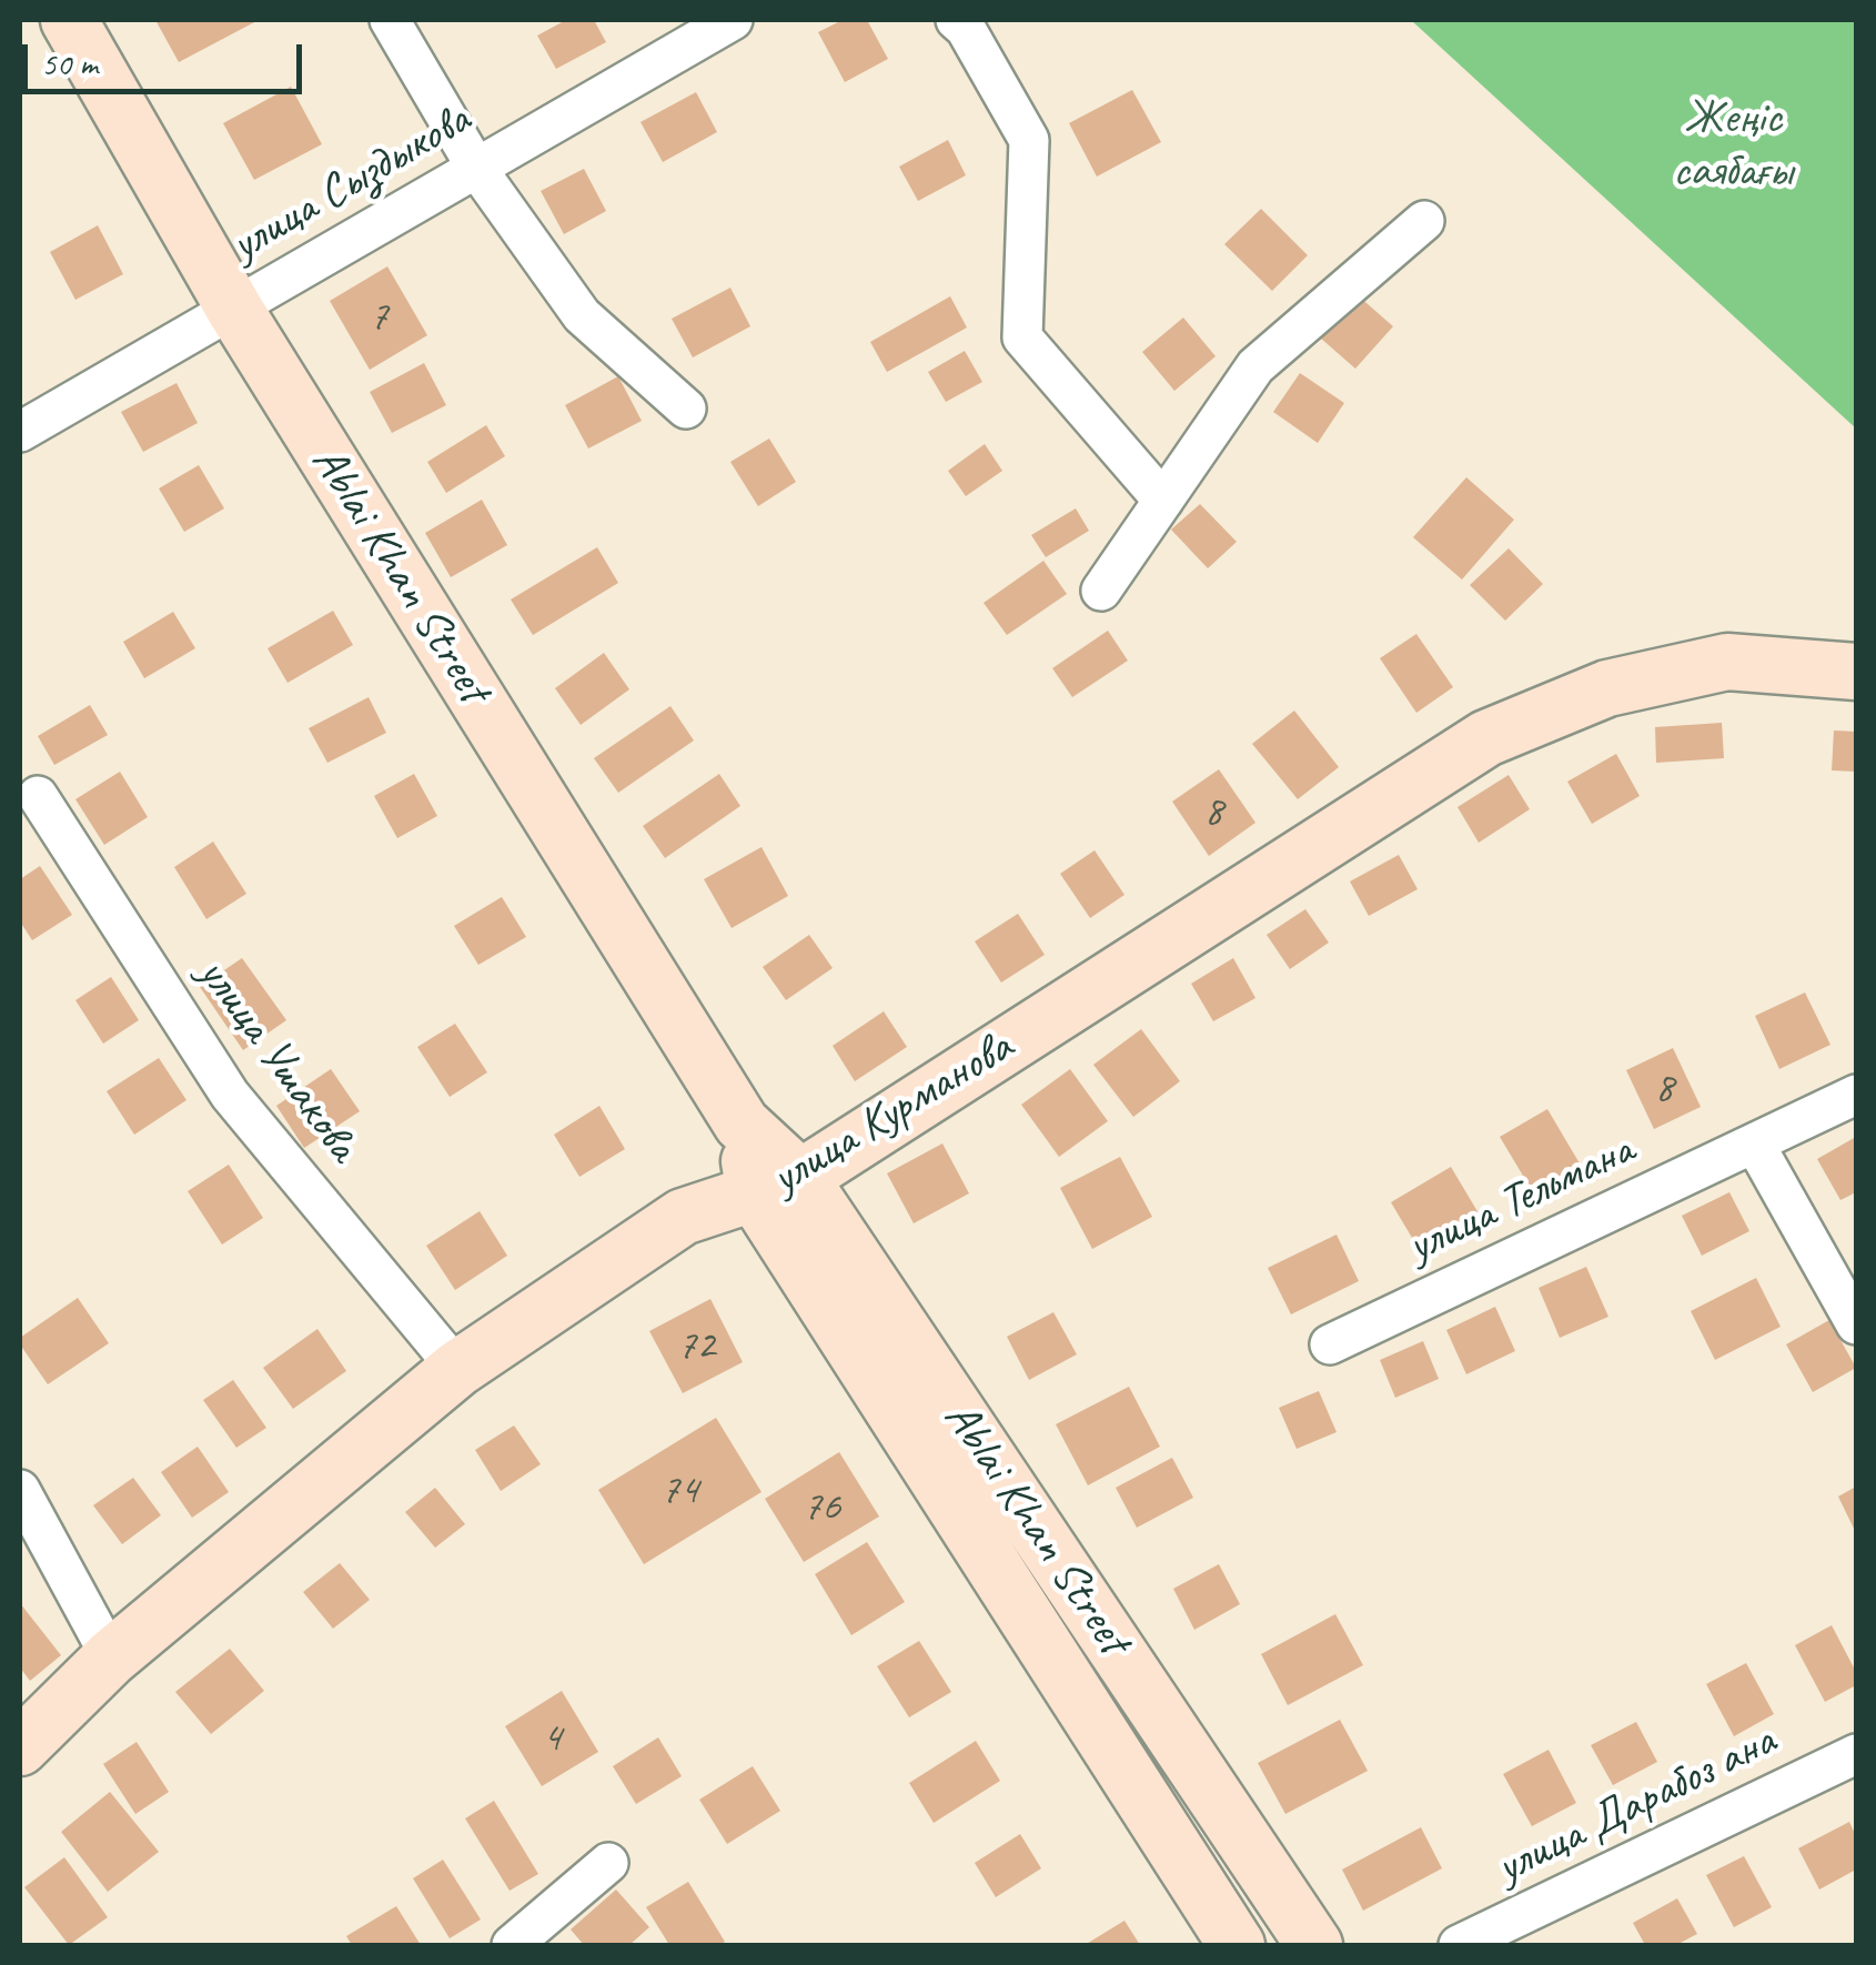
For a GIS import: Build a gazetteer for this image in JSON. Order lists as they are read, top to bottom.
{
  "streets": {
    "street": [
      "улица Сыздыкова",
      "Ablai Khan Street",
      "улица Ушакова",
      "улица Курманова",
      "улица Тельмана",
      "улица Дарабоз ана"
    ]
  },
  "crossings": [
    ["улица Сыздыкова", "Ablai Khan Street"],
    ["Ablai Khan Street", "улица Курманова"],
    ["улица Ушакова", "улица Курманова"]
  ],
  "parks": ["Жеңіс саябағы"],
  "house_numbers": [
    "7",
    "8",
    "8",
    "72",
    "74",
    "76",
    "4"
  ],
  "scale_bar": "50 m"
}
